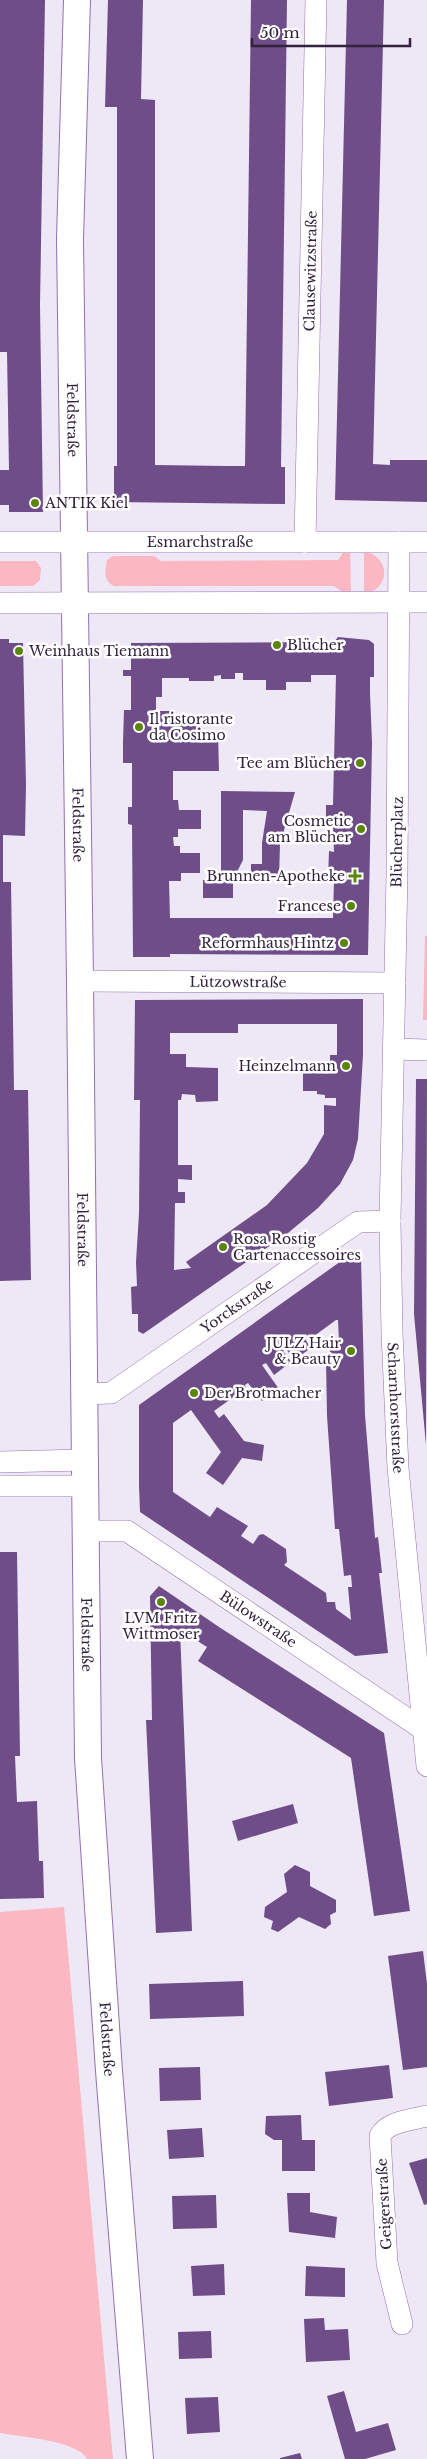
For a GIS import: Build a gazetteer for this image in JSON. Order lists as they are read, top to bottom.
{
  "streets": {
    "street": [
      "Clausewitzstraße",
      "Feldstraße",
      "Esmarchstraße",
      "Blücherplatz",
      "Lützowstraße",
      "Yorckstraße",
      "Scharnhorststraße",
      "Bülowstraße",
      "Geigerstraße"
    ]
  },
  "crossings": [
    ["Clausewitzstraße", "Esmarchstraße"],
    ["Feldstraße", "Esmarchstraße"],
    ["Feldstraße", "Lützowstraße"],
    ["Feldstraße", "Yorckstraße"],
    ["Feldstraße", "Bülowstraße"],
    ["Blücherplatz", "Lützowstraße"],
    ["Blücherplatz", "Scharnhorststraße"],
    ["Yorckstraße", "Scharnhorststraße"],
    ["Scharnhorststraße", "Bülowstraße"]
  ],
  "places": {
    "other": [
      "ANTIK Kiel",
      "Blücher",
      "Weinhaus Tiemann",
      "Il ristorante da Cosimo",
      "Tee am Blücher",
      "Cosmetic am Blücher",
      "Francese",
      "Reformhaus Hintz",
      "Heinzelmann",
      "Rosa Rostig Gartenaccessoires",
      "JULZ Hair & Beauty",
      "Der Brotmacher",
      "LVM Fritz Wittmoser"
    ],
    "health": ["Brunnen-Apotheke"]
  },
  "scale_bar": "50 m"
}
